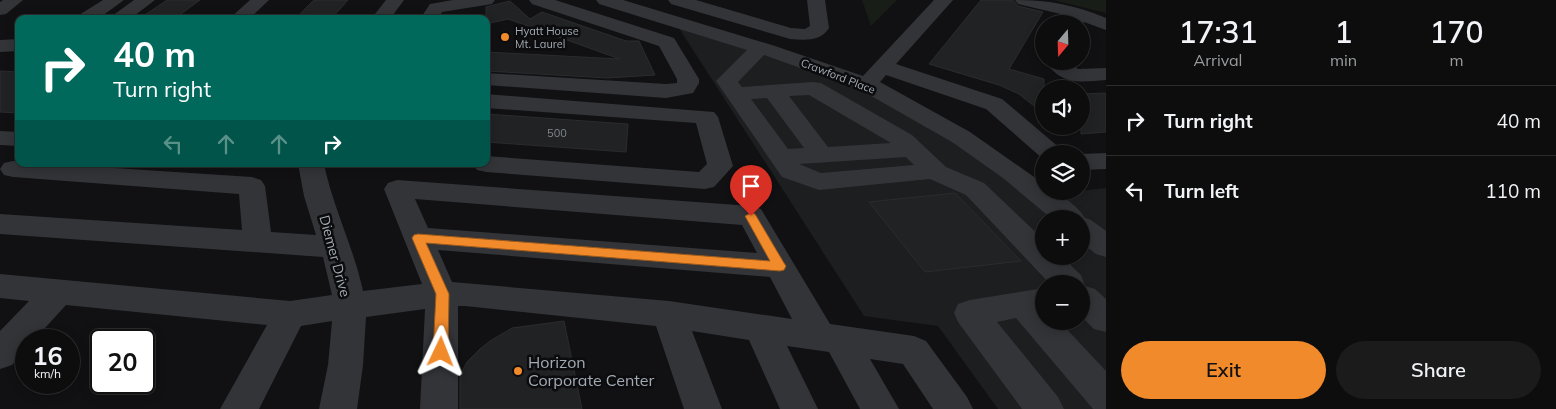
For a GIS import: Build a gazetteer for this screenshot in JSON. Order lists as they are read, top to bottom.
{
  "streets": {
    "street": ["Crawford Place", "Diemer Drive"]
  },
  "places": ["Hyatt House Mt. Laurel", "Horizon Corporate Center"],
  "house_numbers": ["500"],
  "north": "bottom",
  "page": {
    "eta": [
      "17:31",
      "Arrival",
      "1",
      "min",
      "170",
      "m"
    ],
    "map_buttons": ["+", "−"],
    "turn": ["40 m", "Turn right"],
    "list": [
      {
        "name": "Turn right",
        "value": "40 m"
      },
      {
        "name": "Turn left",
        "value": "110 m"
      }
    ],
    "speed": "16 km/h",
    "limit": "20",
    "buttons": ["Exit", "Share"]
  }
}
